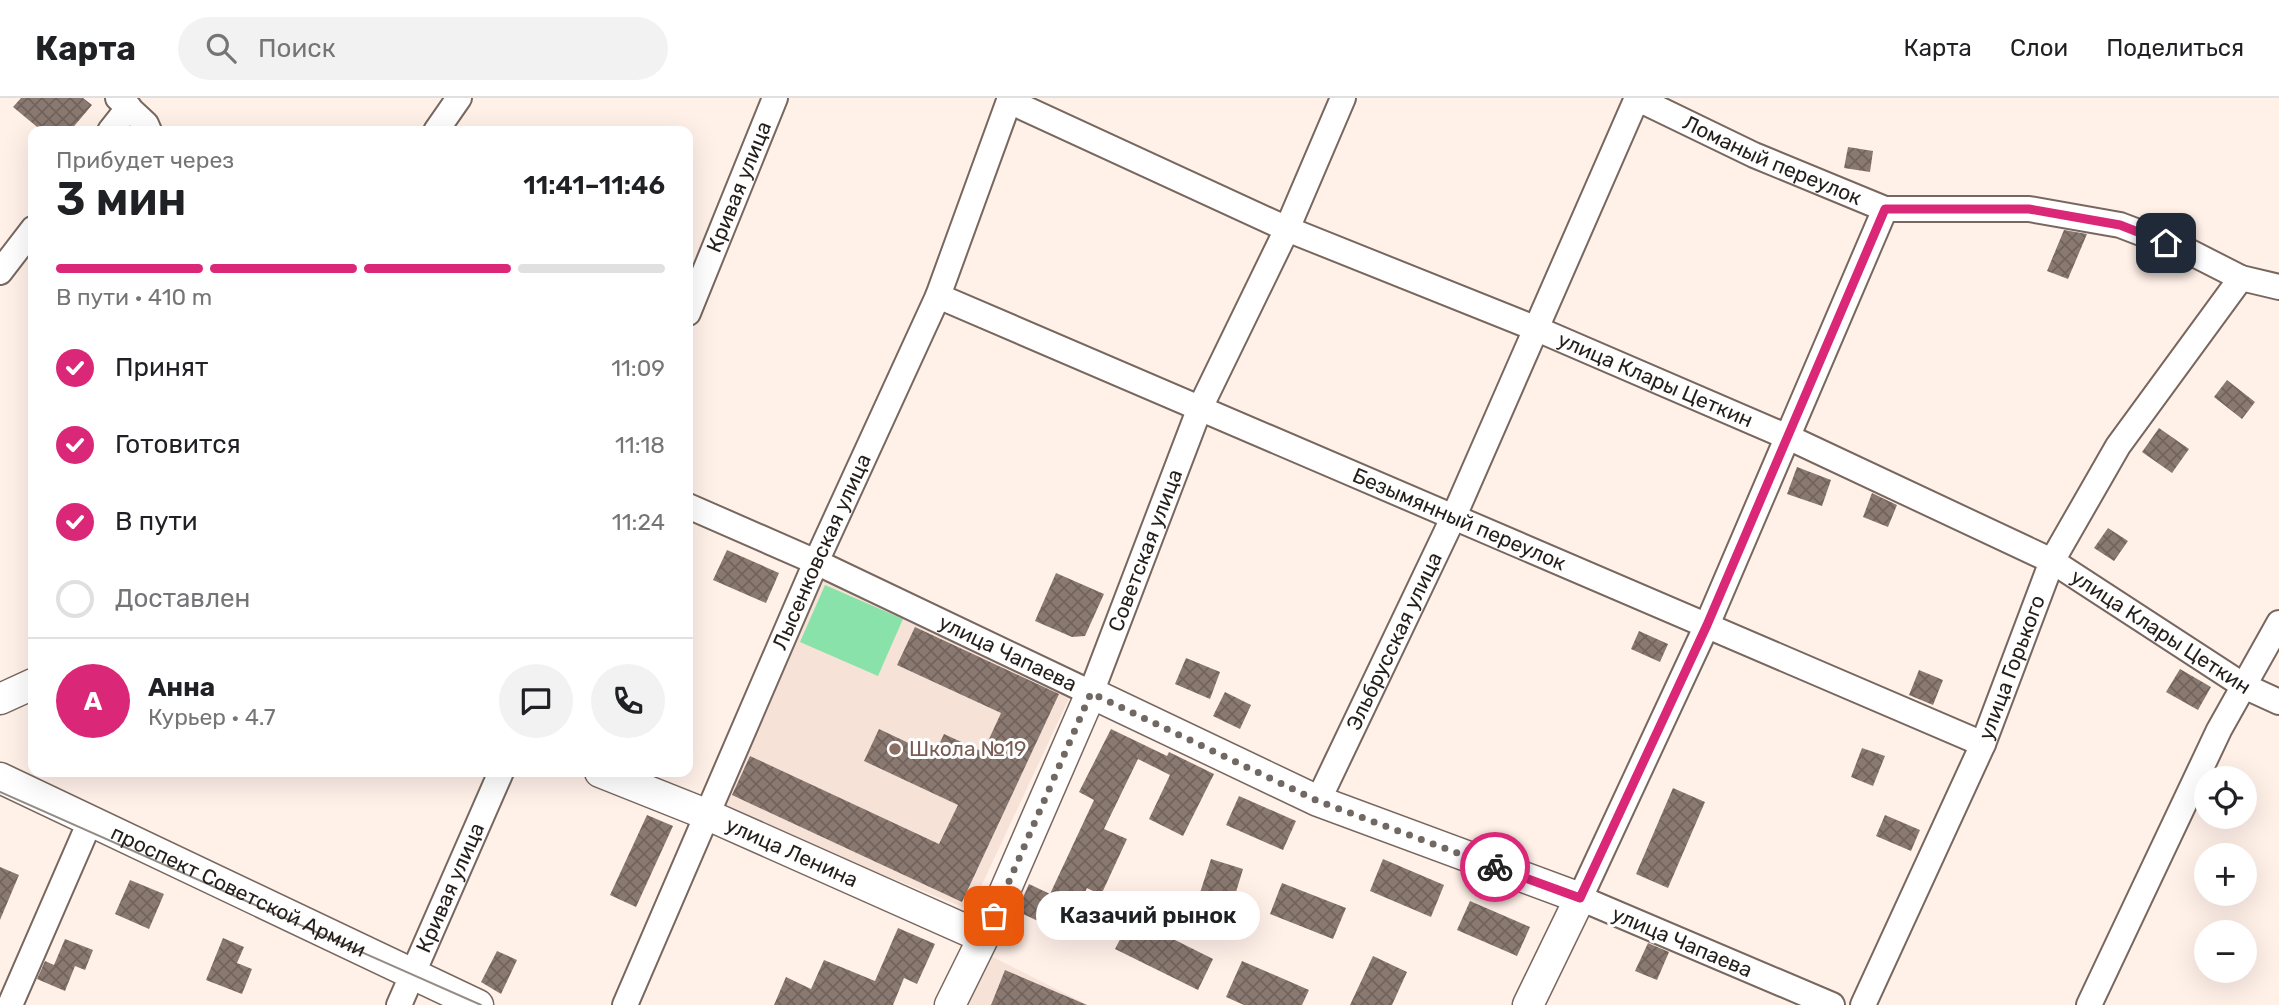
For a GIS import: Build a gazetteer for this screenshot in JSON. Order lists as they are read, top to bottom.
{
  "streets": {
    "main road": [
      "Советская улица",
      "улица Чапаева",
      "улица Ленина",
      "проспект Советской Армии"
    ],
    "street": [
      "Ломаный переулок",
      "Кривая улица",
      "улица Клары Цеткин",
      "Безымянный переулок",
      "Лысенковская улица",
      "Эльбрусская улица",
      "улица Горького"
    ]
  },
  "crossings": [
    ["Ломаный переулок", "Эльбрусская улица"],
    ["Ломаный переулок", "улица Горького"],
    ["Кривая улица", "проспект Советской Армии"],
    ["улица Клары Цеткин", "Советская улица"],
    ["улица Клары Цеткин", "Лысенковская улица"],
    ["улица Клары Цеткин", "Эльбрусская улица"],
    ["улица Клары Цеткин", "улица Горького"],
    ["Безымянный переулок", "Советская улица"],
    ["Безымянный переулок", "Лысенковская улица"],
    ["Безымянный переулок", "Эльбрусская улица"],
    ["Безымянный переулок", "улица Горького"],
    ["Советская улица", "улица Чапаева"],
    ["Советская улица", "улица Ленина"],
    ["Лысенковская улица", "улица Чапаева"],
    ["Лысенковская улица", "улица Ленина"],
    ["Эльбрусская улица", "улица Чапаева"]
  ],
  "places": ["Школа №19", "Казачий рынок"],
  "page": {
    "header": "Карта",
    "search": "Поиск",
    "nav": ["Карта", "Слои", "Поделиться"],
    "heading": ["3 мин", "Прибудет через", "11:41–11:46"],
    "panel": ["Анна", "Курьер · 4.7"],
    "bar": "В пути · 410 m",
    "list": [
      ["Принят", "11:09"],
      ["Готовится", "11:18"],
      ["В пути", "11:24"],
      "Доставлен"
    ],
    "round": "А",
    "map_buttons": ["+", "−"],
    "bubble": "Казачий рынок"
  }
}
